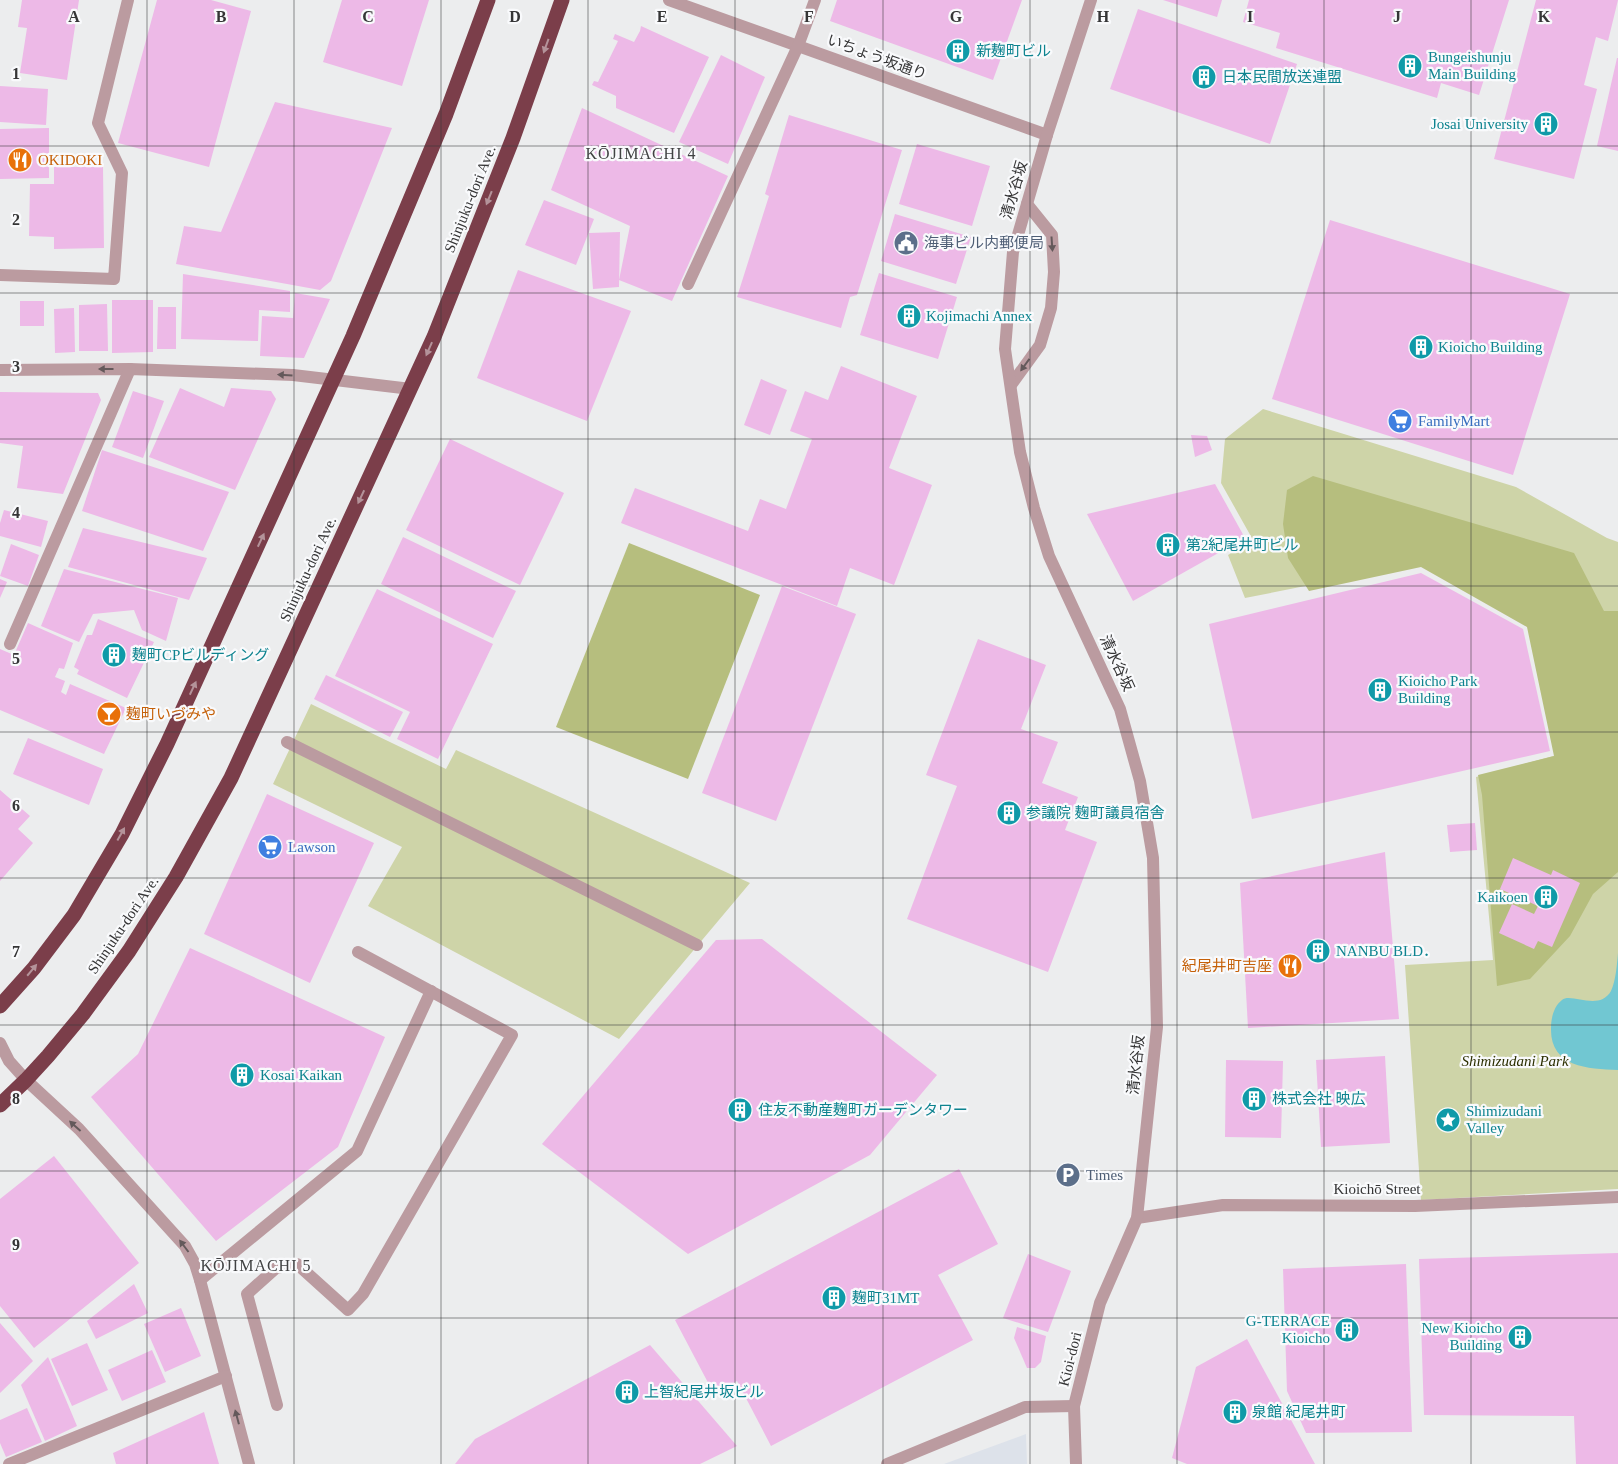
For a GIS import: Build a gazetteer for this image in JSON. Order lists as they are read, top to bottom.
{
  "streets": {
    "highway": ["Shinjuku-dori Ave."],
    "street": [
      "いちょう坂通り",
      "清水谷坂",
      "Kioichō Street",
      "Kioi-dori"
    ]
  },
  "crossings": [
    ["いちょう坂通り", "清水谷坂"],
    ["清水谷坂", "Kioichō Street"],
    ["清水谷坂", "Kioi-dori"],
    ["Kioichō Street", "Kioi-dori"]
  ],
  "districts": ["KŌJIMACHI 4", "KŌJIMACHI 5"],
  "parks": ["Shimizudani Park"],
  "places": {
    "building": [
      "新麹町ビル",
      "Bungeishunju Main Building",
      "日本民間放送連盟",
      "Josai University",
      "Kojimachi Annex",
      "Kioicho Building",
      "第2紀尾井町ビル",
      "麹町CPビルディング",
      "Kioicho Park Building",
      "参議院 麹町議員宿舎",
      "Kaikoen",
      "NANBU BLD．",
      "Kosai Kaikan",
      "株式会社 映広",
      "住友不動産麹町ガーデンタワー",
      "麹町31MT",
      "G-TERRACE Kioicho",
      "New Kioicho Building",
      "上智紀尾井坂ビル",
      "泉館 紀尾井町"
    ],
    "restaurant": ["OKIDOKI", "紀尾井町吉座"],
    "public building": ["海事ビル内郵便局"],
    "supermarket": ["FamilyMart", "Lawson"],
    "bar": ["麹町いづみや"],
    "place": ["Shimizudani Valley"],
    "parking": ["Times"]
  },
  "grid": {
    "columns": [
      "A",
      "B",
      "C",
      "D",
      "E",
      "F",
      "G",
      "H",
      "I",
      "J",
      "K"
    ],
    "rows": [
      "1",
      "2",
      "3",
      "4",
      "5",
      "6",
      "7",
      "8",
      "9"
    ]
  }
}
